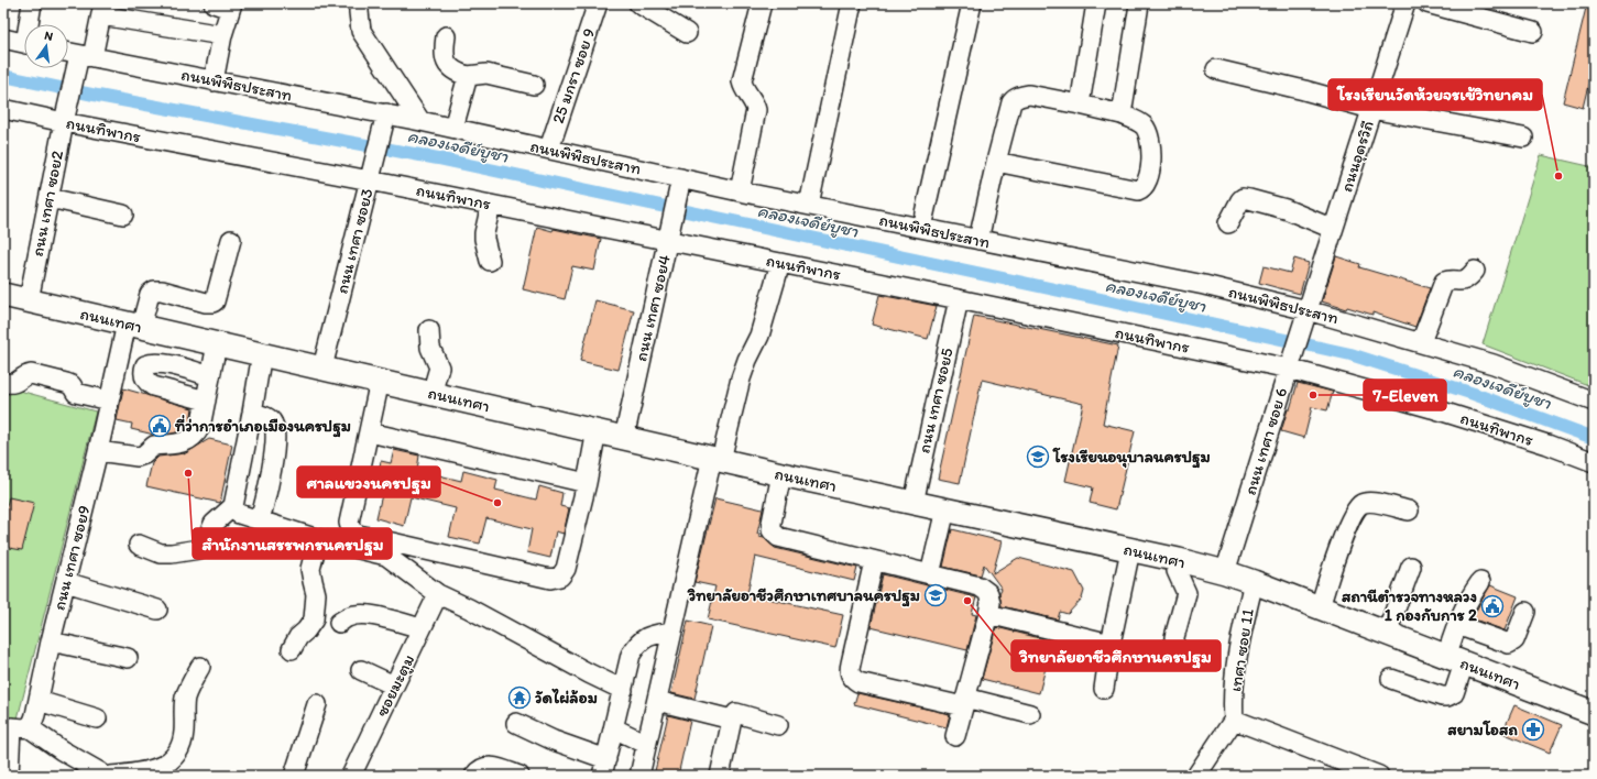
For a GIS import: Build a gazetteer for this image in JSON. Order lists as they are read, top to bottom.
{
  "streets": {
    "main road": ["ถนนเทศา"],
    "street": [
      "25 มกรา ซอย 9",
      "ถนนพิพิธประสาท",
      "ถนนทิพากร",
      "ถนนอุดรวิถี",
      "ถนน เทศา ซอย2",
      "ถนน เทศา ซอย3",
      "ถนน เทศา ซอย4",
      "ถนน เทศา ซอย5",
      "ถนน เทศา ซอย 6",
      "ถนน เทศา ซอย9",
      "เทศา ซอย 11",
      "ซอยมะตูม"
    ]
  },
  "crossings": [
    ["25 มกรา ซอย 9", "ถนนพิพิธประสาท"],
    ["ถนนพิพิธประสาท", "ถนนอุดรวิถี"],
    ["ถนนพิพิธประสาท", "ถนน เทศา ซอย2"],
    ["ถนนพิพิธประสาท", "ถนน เทศา ซอย3"],
    ["ถนนพิพิธประสาท", "ถนน เทศา ซอย4"],
    ["ถนนพิพิธประสาท", "ถนน เทศา ซอย 6"],
    ["ถนนทิพากร", "ถนน เทศา ซอย2"],
    ["ถนนทิพากร", "ถนน เทศา ซอย3"],
    ["ถนนทิพากร", "ถนน เทศา ซอย4"],
    ["ถนนทิพากร", "ถนน เทศา ซอย5"],
    ["ถนนทิพากร", "ถนน เทศา ซอย 6"],
    ["ถนนอุดรวิถี", "ถนน เทศา ซอย 6"],
    ["ถนน เทศา ซอย2", "ถนนเทศา"],
    ["ถนน เทศา ซอย3", "ถนนเทศา"],
    ["ถนน เทศา ซอย4", "ถนนเทศา"],
    ["ถนนเทศา", "ถนน เทศา ซอย5"],
    ["ถนนเทศา", "ถนน เทศา ซอย 6"],
    ["ถนนเทศา", "ถนน เทศา ซอย9"],
    ["ถนนเทศา", "เทศา ซอย 11"]
  ],
  "water": ["คลองเจดีย์บูชา"],
  "places": {
    "other": [
      "โรงเรียนวัดห้วยจรเข้วิทยาคม",
      "7-Eleven",
      "สำนักงานสรรพกรนครปฐม",
      "ศาลแขวงนครปฐม",
      "วิทยาลัยอาชีวศึกษานครปฐม"
    ],
    "public building": ["ที่ว่าการอำเภอเมืองนครปฐม", "สถานีตำรวจทางหลวง 1 กองกับการ 2"],
    "school or university": ["โรงเรียนอนุบาลนครปฐม", "วิทยาลัยอาชีวศึกษาเทศบาลนครปฐม"],
    "temple": ["วัดไผ่ล้อม"],
    "pharmacy": ["สยามโอสถ"]
  },
  "north": "top"
}
